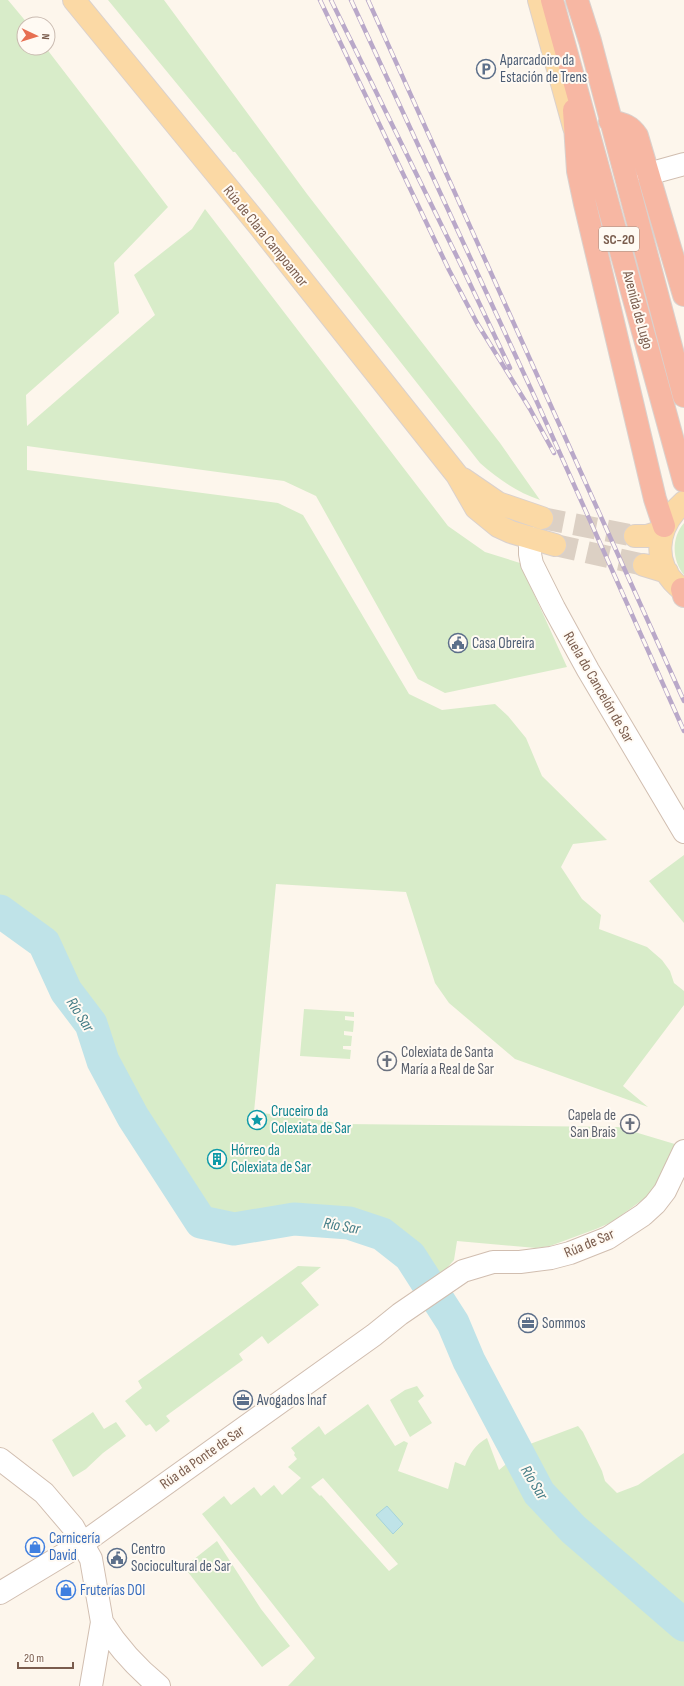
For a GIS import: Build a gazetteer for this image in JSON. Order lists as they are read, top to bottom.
{
  "streets": {
    "highway": ["SC-20", "Avenida de Lugo"],
    "main road": ["Rúa de Clara Campoamor"],
    "street": ["Ruela do Cancelón de Sar", "Rúa de Sar", "Rúa da Ponte de Sar"]
  },
  "crossings": [
    ["Rúa de Clara Campoamor", "Ruela do Cancelón de Sar"],
    ["Rúa de Sar", "Rúa da Ponte de Sar"]
  ],
  "water": ["Río Sar"],
  "places": {
    "parking": ["Aparcadoiro da Estación de Trens"],
    "public building": ["Casa Obreira", "Centro Sociocultural de Sar"],
    "church": ["Colexiata de Santa María a Real de Sar", "Capela de San Brais"],
    "place": ["Cruceiro da Colexiata de Sar"],
    "building": ["Hórreo da Colexiata de Sar"],
    "office": ["Sommos", "Avogados Inaf"],
    "shop": ["Carnicería David", "Fruterías DOI"]
  },
  "scale_bar": "20 m",
  "north": "right"
}
